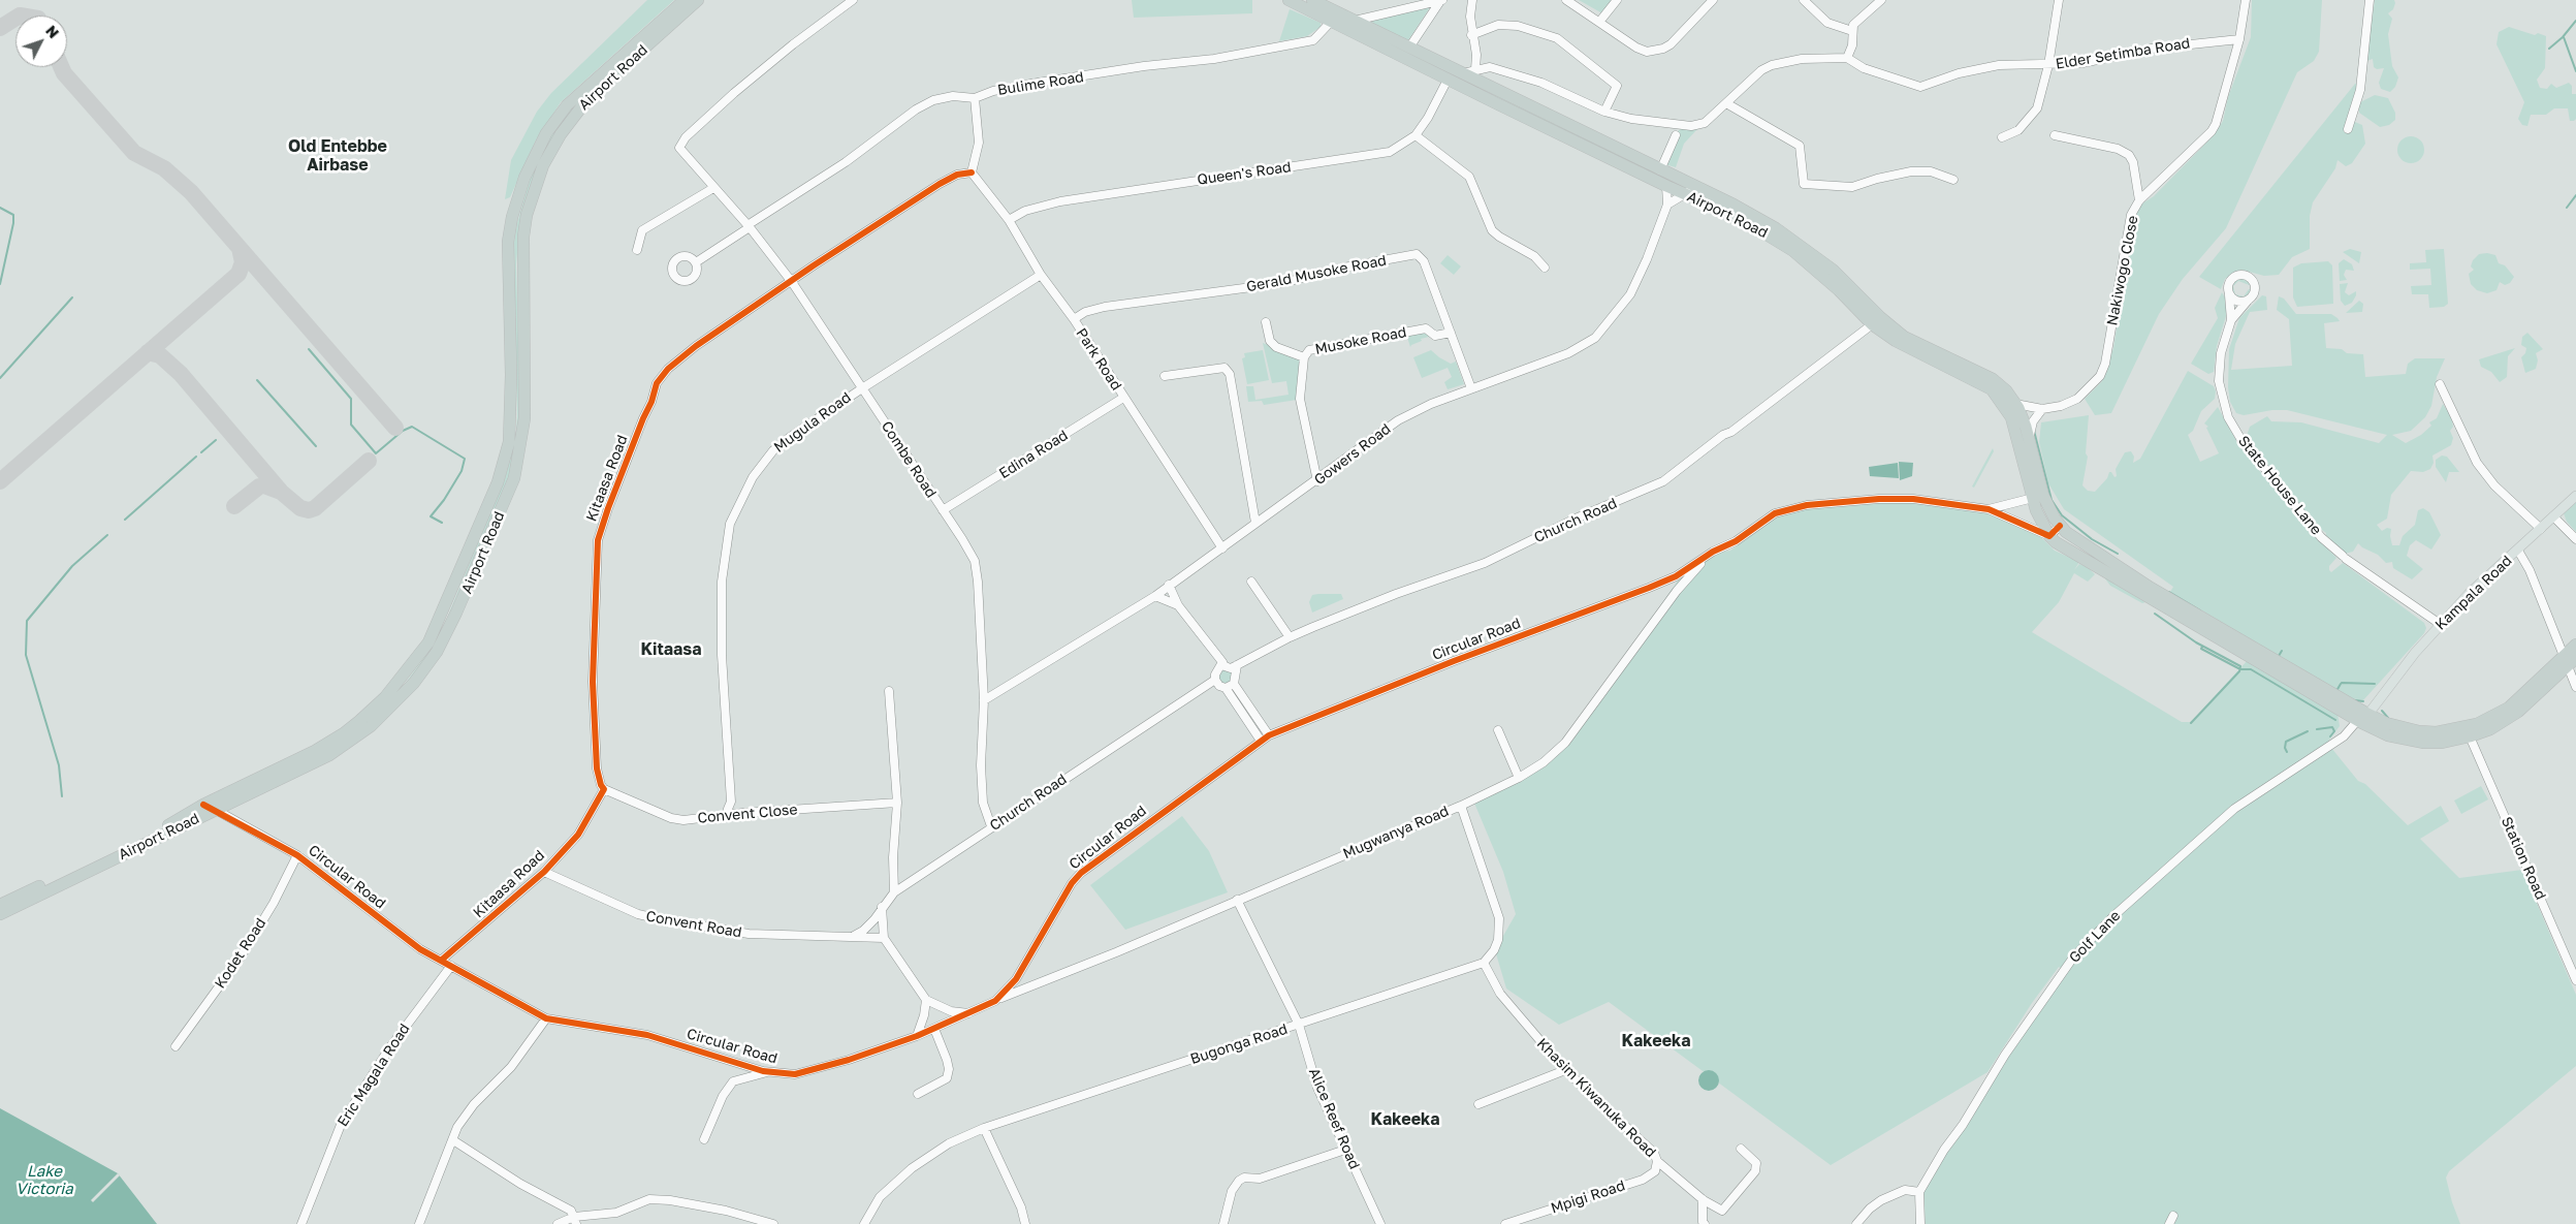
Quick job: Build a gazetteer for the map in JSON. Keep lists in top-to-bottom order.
{
  "streets": {
    "highway": ["Airport Road"],
    "main road": ["Kampala Road"],
    "street": [
      "Elder Setimba Road",
      "Bulime Road",
      "Queen's Road",
      "Nakiwogo Close",
      "Gerald Musoke Road",
      "Musoke Road",
      "Park Road",
      "Mugula Road",
      "Edina Road",
      "Gowers Road",
      "Combe Road",
      "Kitaasa Road",
      "State House Lane",
      "Church Road",
      "Circular Road",
      "Convent Close",
      "Mugwanya Road",
      "Station Road",
      "Convent Road",
      "Golf Lane",
      "Kodet Road",
      "Bugonga Road",
      "Eric Magala Road",
      "Khasim Kiwanuka Road",
      "Alice Reef Road",
      "Mpigi Road"
    ]
  },
  "crossings": [
    ["Elder Setimba Road", "Airport Road"],
    ["Elder Setimba Road", "Nakiwogo Close"],
    ["Airport Road", "Bulime Road"],
    ["Airport Road", "Queen's Road"],
    ["Airport Road", "Gowers Road"],
    ["Airport Road", "Church Road"],
    ["Airport Road", "Circular Road"],
    ["Bulime Road", "Combe Road"],
    ["Queen's Road", "Park Road"],
    ["Gerald Musoke Road", "Musoke Road"],
    ["Gerald Musoke Road", "Park Road"],
    ["Gerald Musoke Road", "Gowers Road"],
    ["Musoke Road", "Gowers Road"],
    ["Park Road", "Mugula Road"],
    ["Park Road", "Edina Road"],
    ["Park Road", "Gowers Road"],
    ["Park Road", "Kitaasa Road"],
    ["Mugula Road", "Combe Road"],
    ["Mugula Road", "Convent Close"],
    ["Edina Road", "Combe Road"],
    ["Gowers Road", "Combe Road"],
    ["Combe Road", "Kitaasa Road"],
    ["Combe Road", "Church Road"],
    ["Kitaasa Road", "Circular Road"],
    ["Kitaasa Road", "Convent Close"],
    ["Kitaasa Road", "Convent Road"],
    ["State House Lane", "Kampala Road"],
    ["Church Road", "Convent Road"],
    ["Kampala Road", "Golf Lane"],
    ["Circular Road", "Mugwanya Road"],
    ["Circular Road", "Kodet Road"],
    ["Circular Road", "Eric Magala Road"],
    ["Mugwanya Road", "Alice Reef Road"],
    ["Bugonga Road", "Khasim Kiwanuka Road"],
    ["Bugonga Road", "Alice Reef Road"],
    ["Khasim Kiwanuka Road", "Mpigi Road"]
  ],
  "districts": [
    "Old Entebbe Airbase",
    "Kitaasa",
    "Kakeeka",
    "Kakeeka"
  ],
  "water": ["Lake Victoria"],
  "north": "top right"
}
